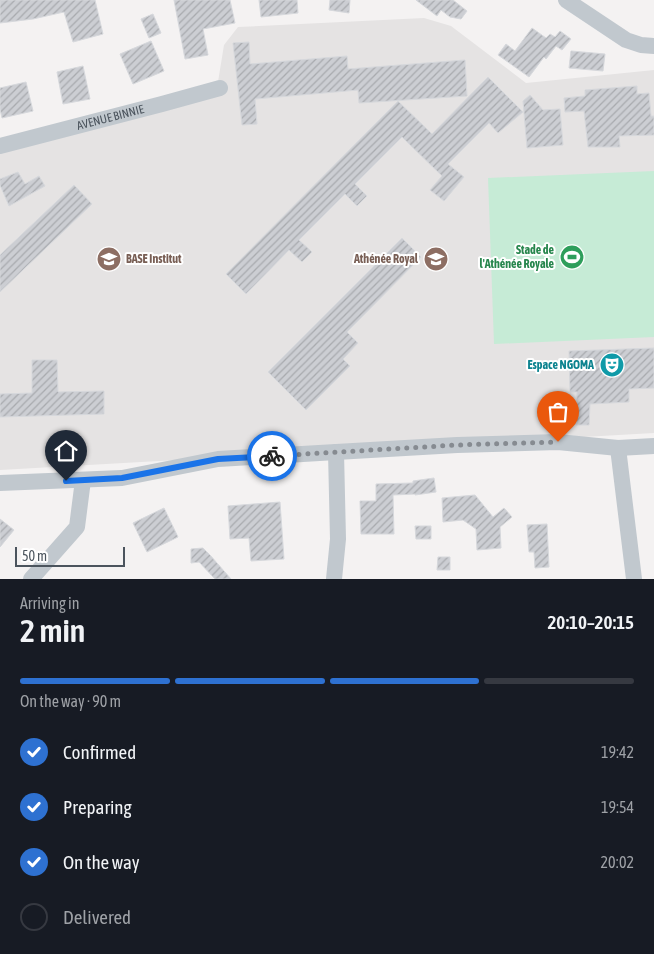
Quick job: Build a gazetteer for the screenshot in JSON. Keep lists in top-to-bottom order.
{
  "streets": {
    "street": ["AVENUE BINNIE"]
  },
  "places": {
    "sports": ["Stade de l'Athénée Royale"],
    "school or university": ["BASE Institut", "Athénée Royal"],
    "theatre": ["Espace NGOMA"]
  },
  "scale_bar": "50 m",
  "page": {
    "scale": "50 m",
    "heading": ["2 min", "Arriving in", "20:10–20:15"],
    "bar": "On the way · 90 m",
    "list": [
      ["Confirmed", "19:42"],
      ["Preparing", "19:54"],
      ["On the way", "20:02"],
      "Delivered"
    ]
  }
}
